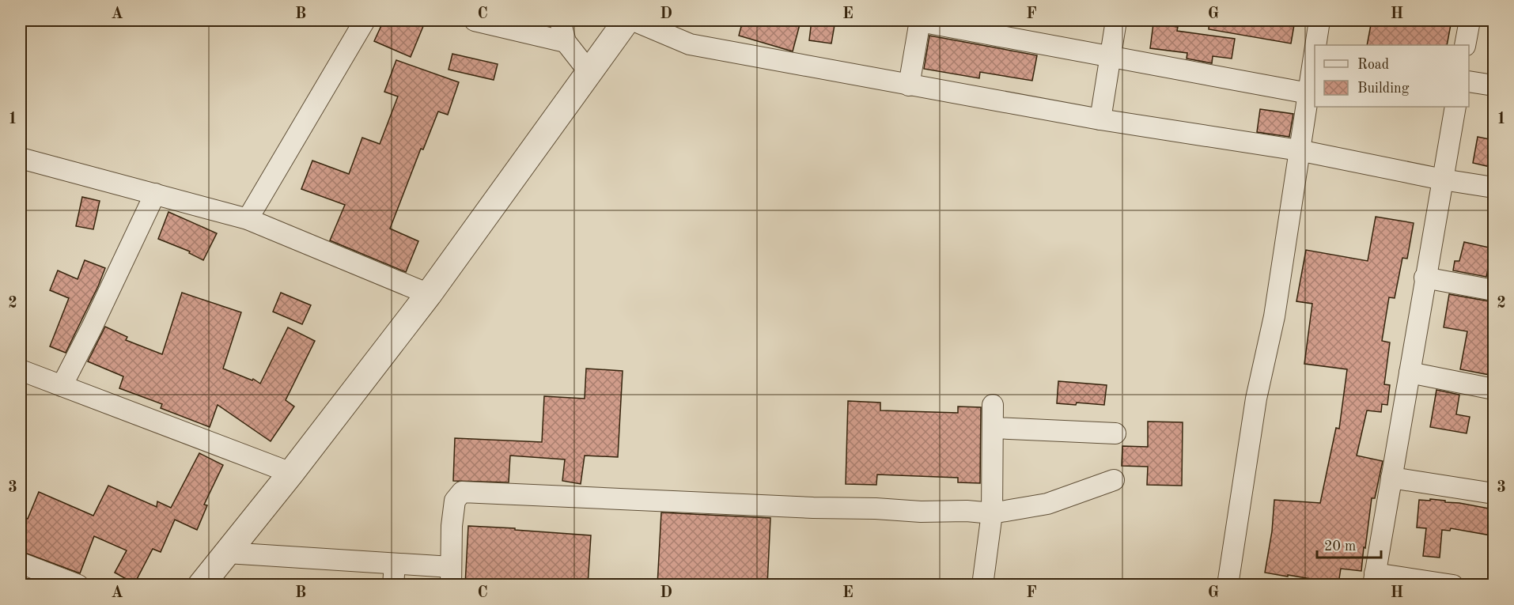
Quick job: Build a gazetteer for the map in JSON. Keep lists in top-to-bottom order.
{
  "legend": ["Road", "Building"],
  "scale_bar": "20 m",
  "grid": {
    "columns": [
      "A",
      "B",
      "C",
      "D",
      "E",
      "F",
      "G",
      "H"
    ],
    "rows": ["1", "2", "3"]
  }
}
